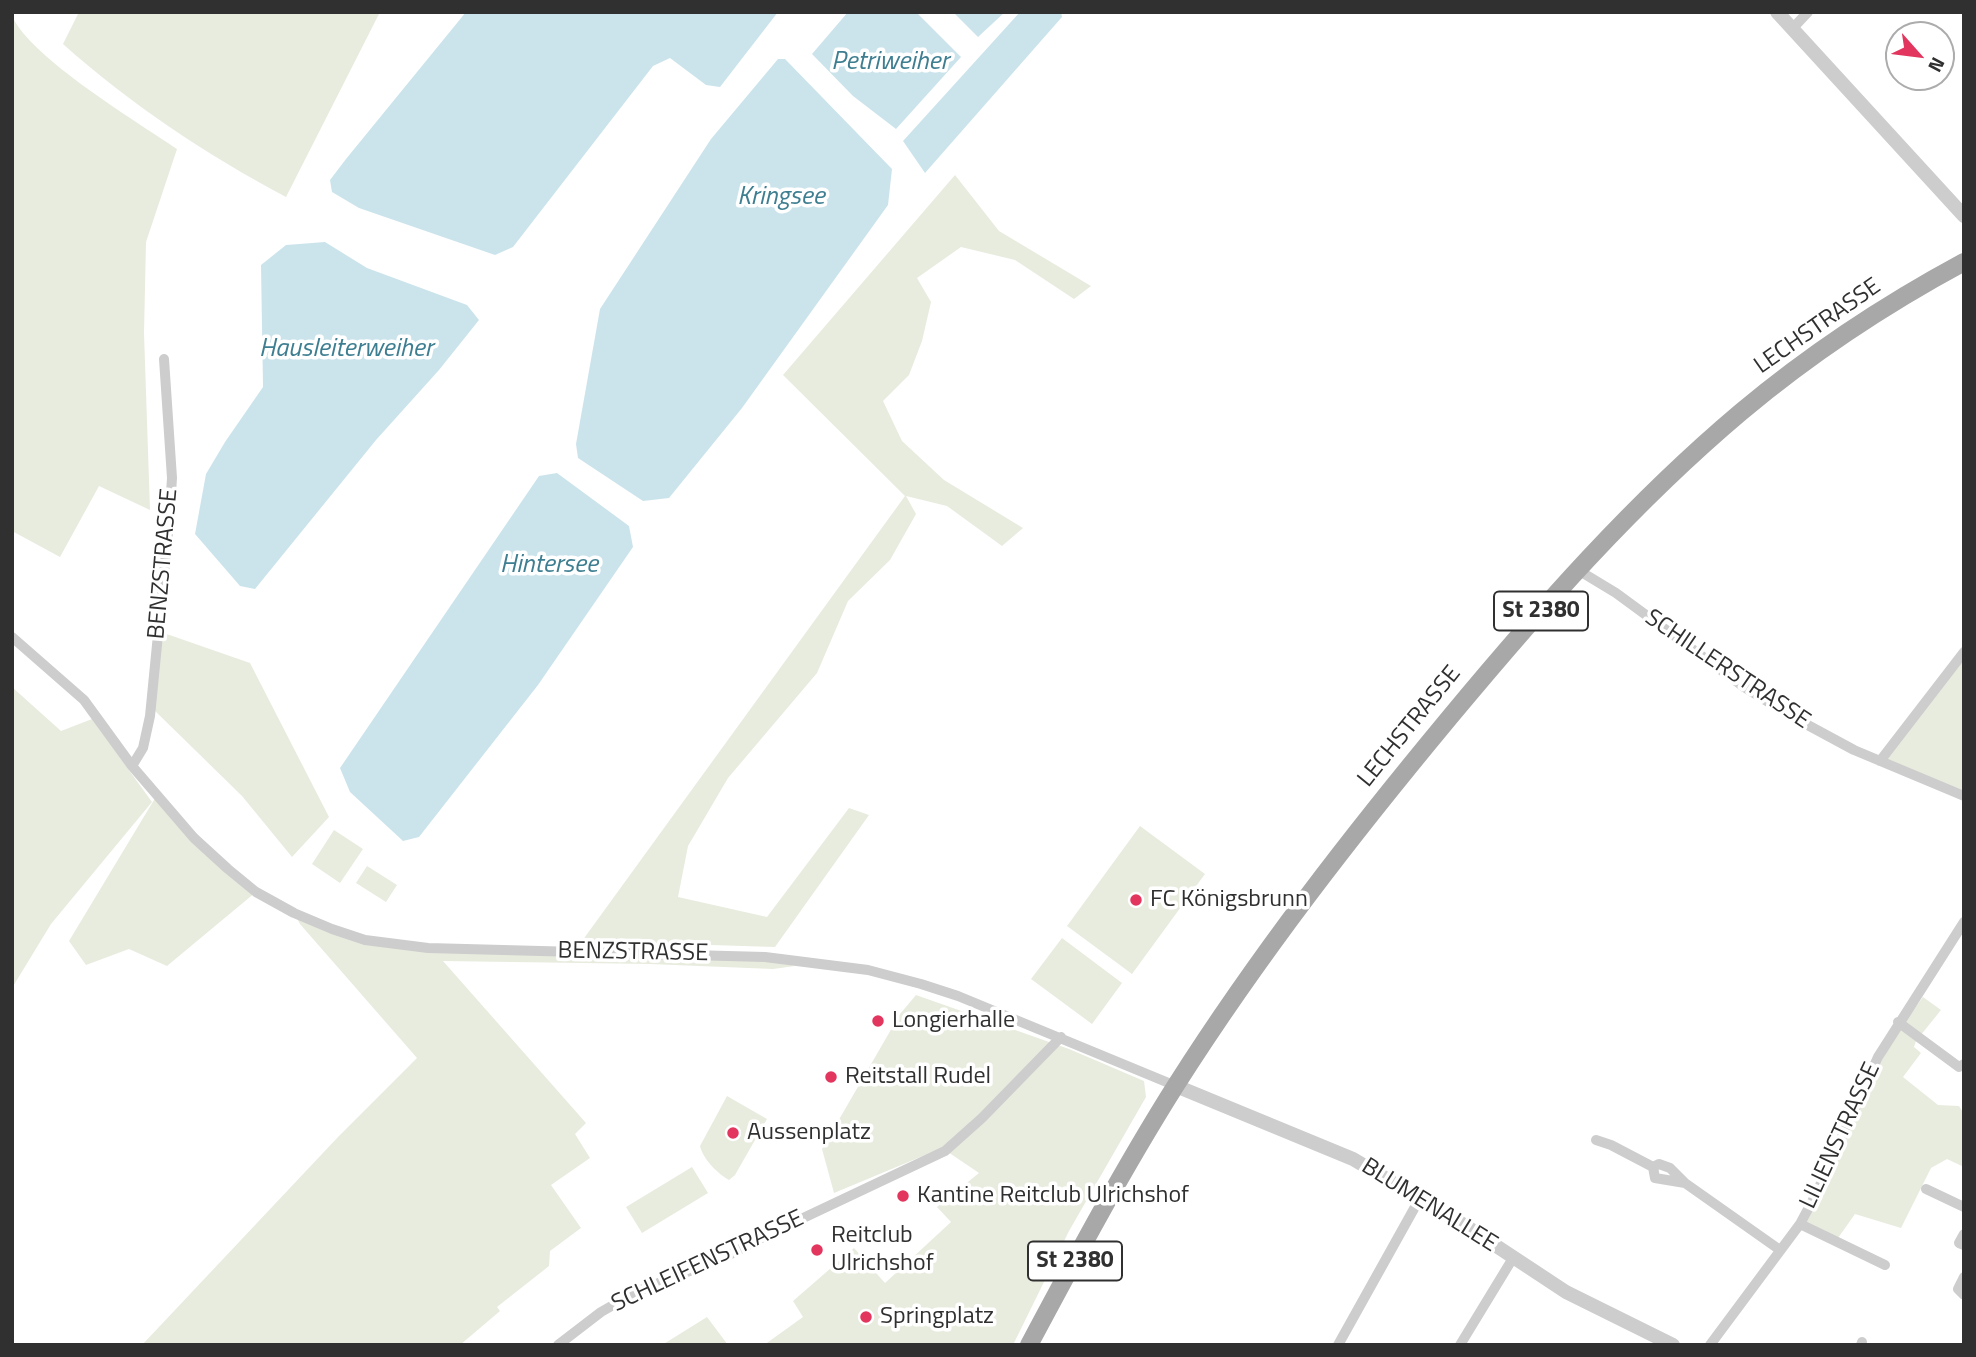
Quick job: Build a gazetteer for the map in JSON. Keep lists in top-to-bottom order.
{
  "streets": {
    "main road": ["LECHSTRASSE", "St 2380"],
    "street": [
      "BENZSTRASSE",
      "SCHILLERSTRASSE",
      "LILIENSTRASSE",
      "BLUMENALLEE",
      "SCHLEIFENSTRASSE"
    ]
  },
  "crossings": [
    ["LECHSTRASSE", "BENZSTRASSE"],
    ["LECHSTRASSE", "SCHILLERSTRASSE"],
    ["LECHSTRASSE", "BLUMENALLEE"],
    ["BENZSTRASSE", "BLUMENALLEE"],
    ["BENZSTRASSE", "SCHLEIFENSTRASSE"]
  ],
  "water": [
    "Petriweiher",
    "Kringsee",
    "Hausleiterweiher",
    "Hintersee"
  ],
  "places": [
    "FC Königsbrunn",
    "Longierhalle",
    "Reitstall Rudel",
    "Aussenplatz",
    "Kantine Reitclub Ulrichshof",
    "Reitclub Ulrichshof",
    "Springplatz"
  ],
  "north": "bottom right"
}
